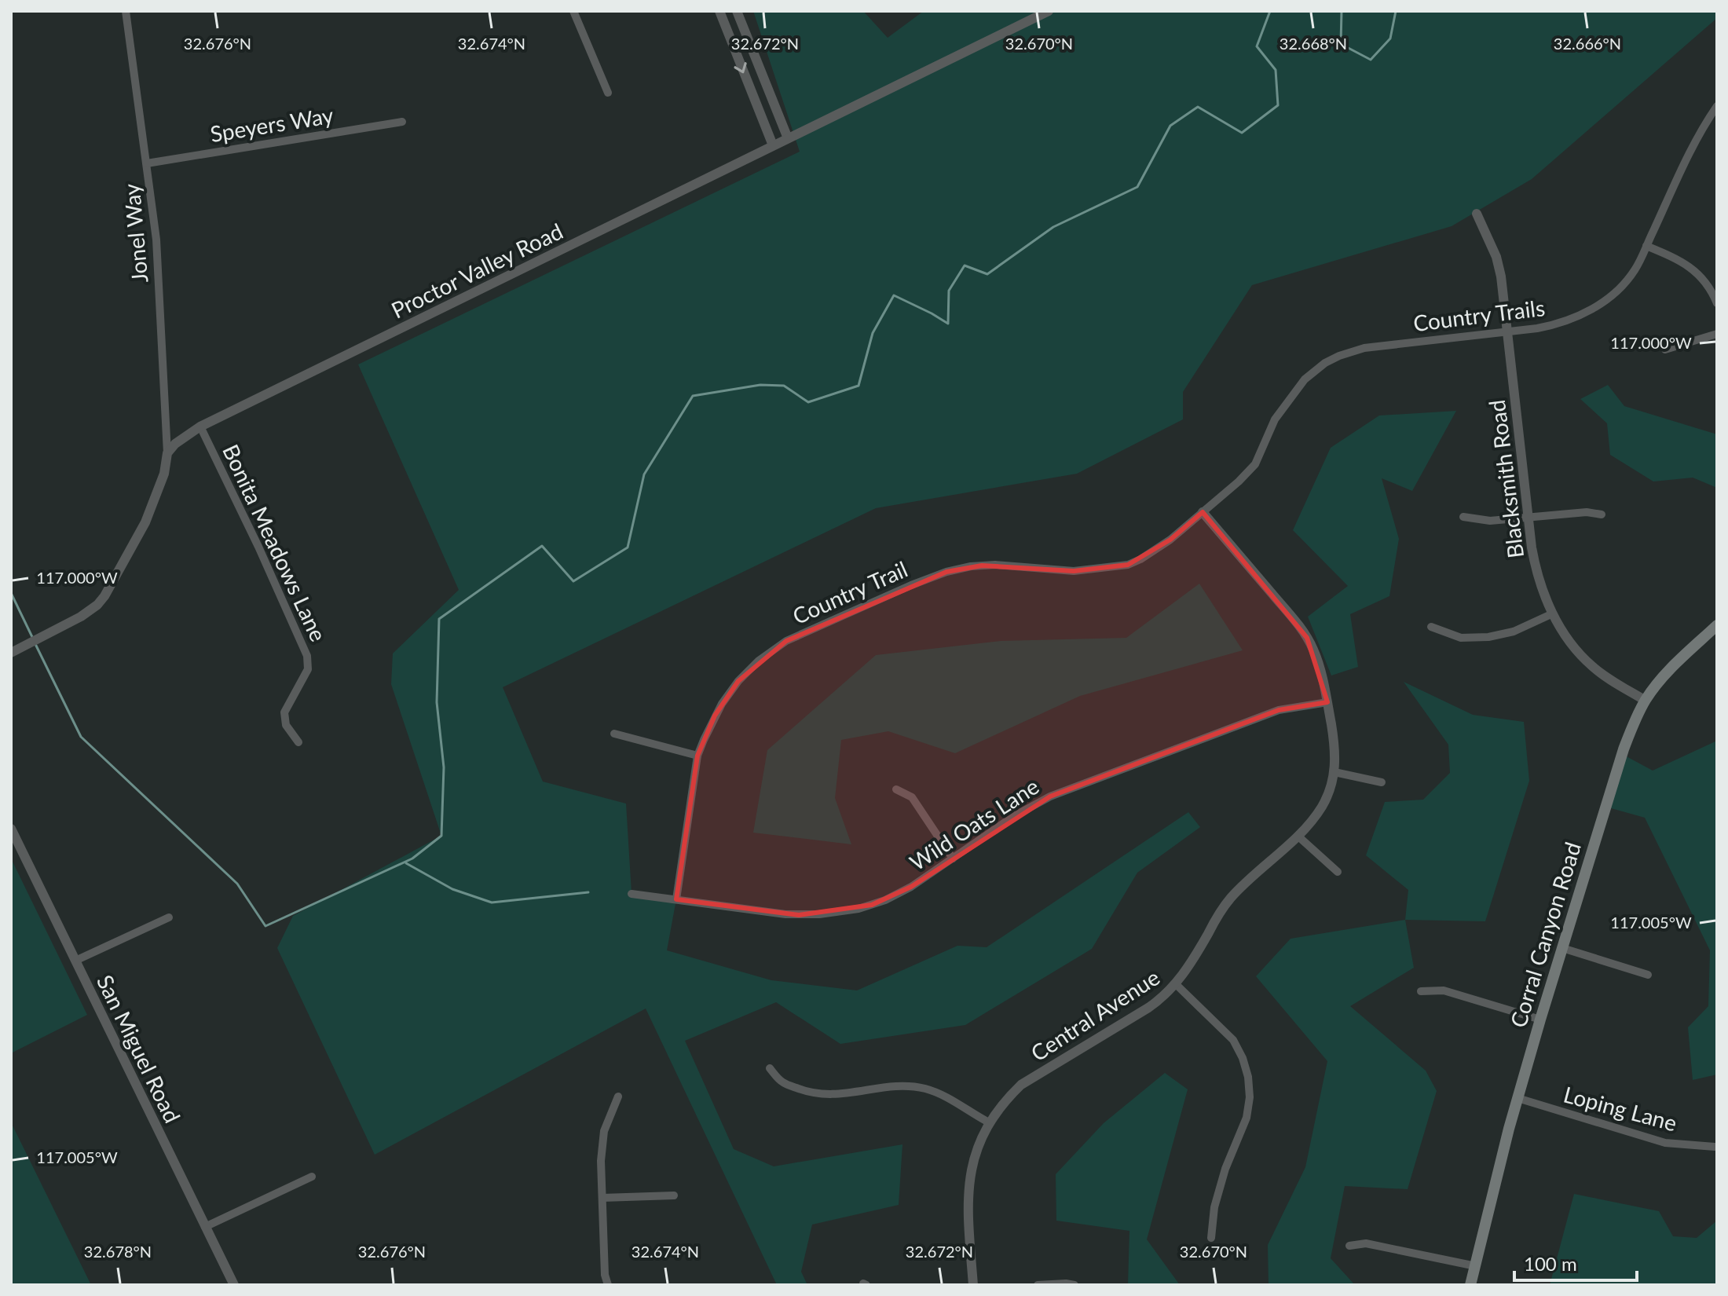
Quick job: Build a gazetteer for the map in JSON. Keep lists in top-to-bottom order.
{
  "streets": {
    "main road": ["Corral Canyon Road"],
    "street": [
      "Speyers Way",
      "Jonel Way",
      "Proctor Valley Road",
      "Country Trails",
      "Blacksmith Road",
      "Bonita Meadows Lane",
      "Country Trail",
      "Wild Oats Lane",
      "Central Avenue",
      "San Miguel Road",
      "Loping Lane"
    ]
  },
  "crossings": [
    ["Speyers Way", "Jonel Way"],
    ["Jonel Way", "Proctor Valley Road"],
    ["Proctor Valley Road", "Bonita Meadows Lane"],
    ["Country Trails", "Blacksmith Road"],
    ["Country Trails", "Country Trail"],
    ["Country Trails", "Central Avenue"],
    ["Blacksmith Road", "Corral Canyon Road"],
    ["Country Trail", "Wild Oats Lane"],
    ["Country Trail", "Central Avenue"],
    ["Wild Oats Lane", "Central Avenue"],
    ["Corral Canyon Road", "Loping Lane"]
  ],
  "scale_bar": "100 m",
  "coordinates": [
    "32.676°N",
    "32.674°N",
    "32.672°N",
    "32.670°N",
    "32.668°N",
    "32.666°N",
    "117.000°W",
    "117.005°W",
    "32.678°N"
  ]
}
